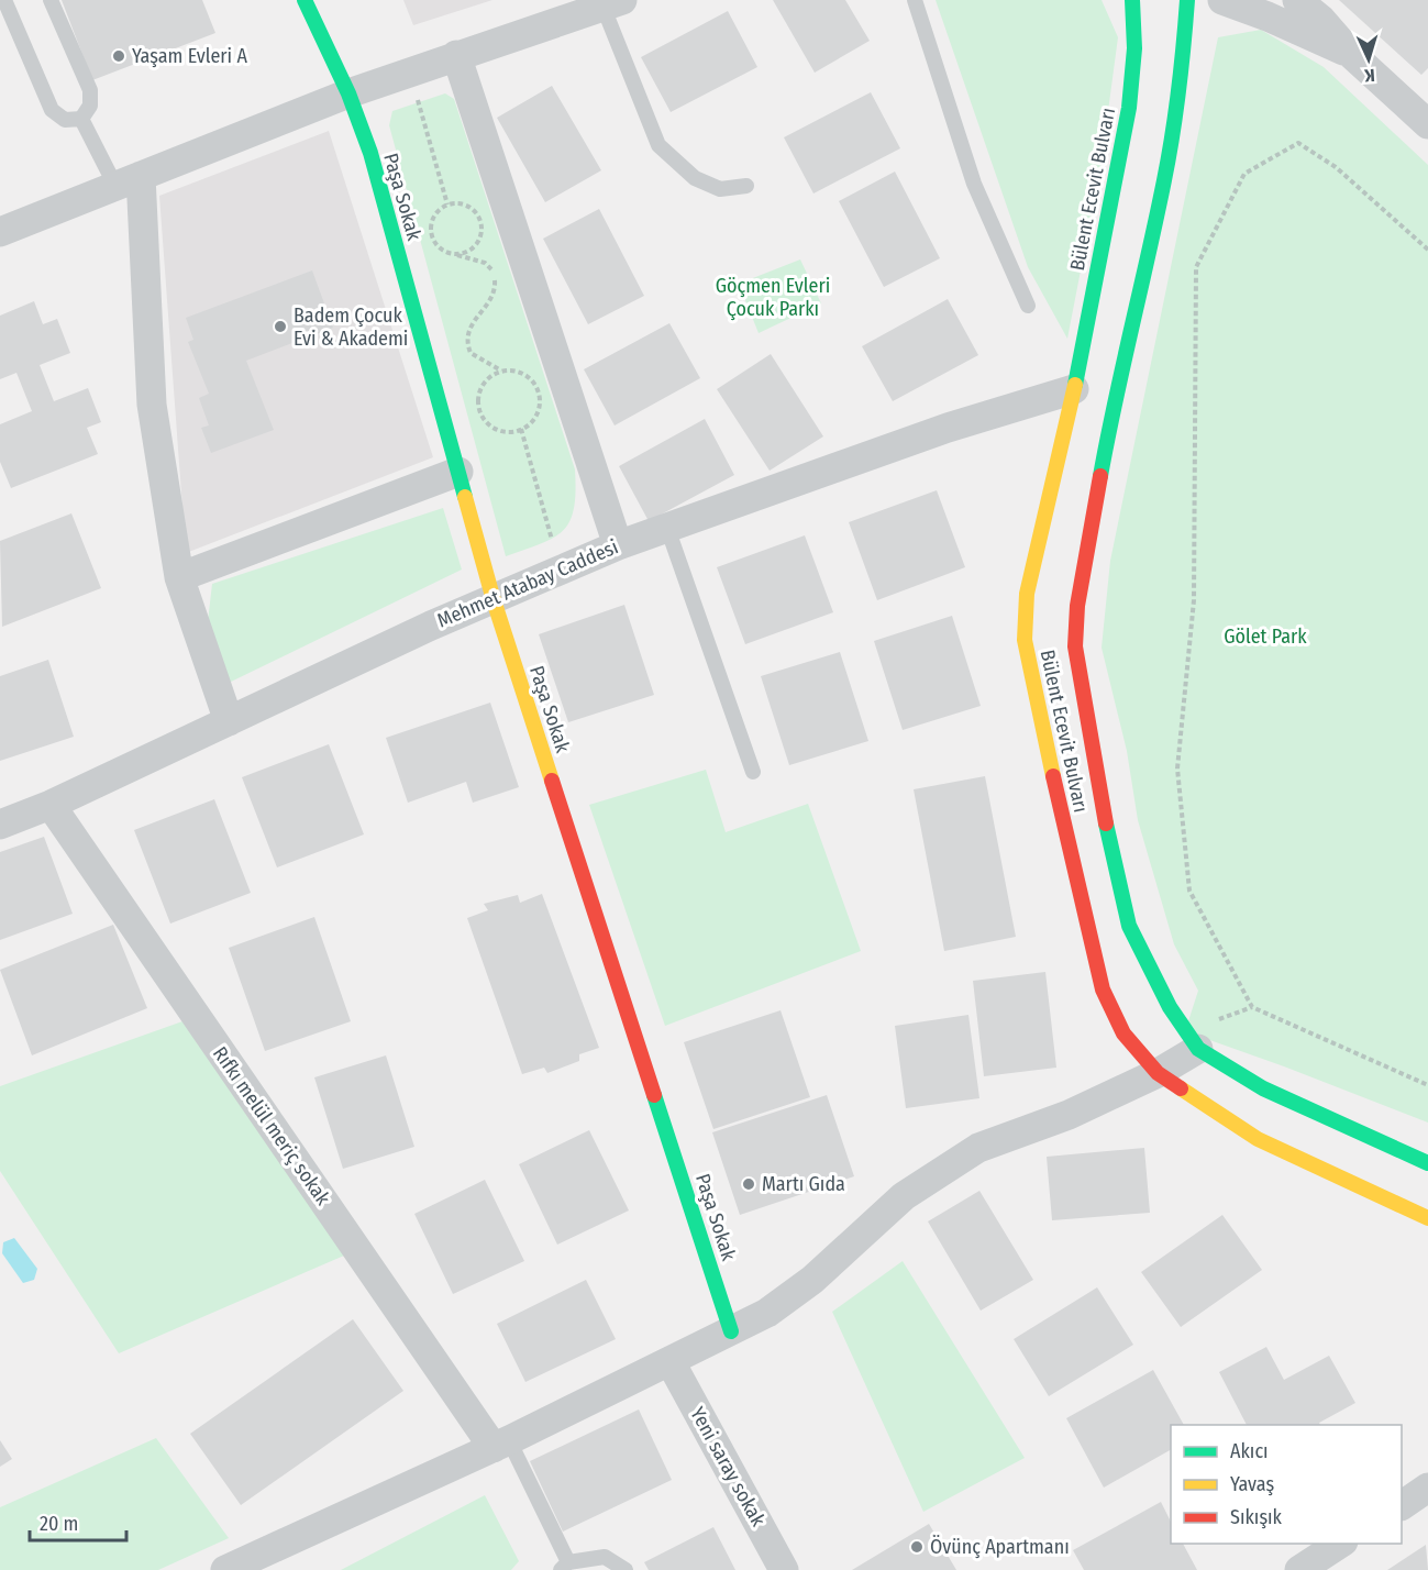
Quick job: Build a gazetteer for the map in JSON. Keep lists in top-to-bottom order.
{
  "streets": {
    "main road": ["Bülent Ecevit Bulvarı", "Paşa Sokak"],
    "street": ["Mehmet Atabay Caddesi", "Rıfkı melül meriç sokak", "Yeni saray sokak"]
  },
  "crossings": [
    ["Bülent Ecevit Bulvarı", "Mehmet Atabay Caddesi"],
    ["Paşa Sokak", "Mehmet Atabay Caddesi"],
    ["Mehmet Atabay Caddesi", "Rıfkı melül meriç sokak"]
  ],
  "parks": ["Göçmen Evleri Çocuk Parkı", "Gölet Park"],
  "places": [
    "Yaşam Evleri A",
    "Badem Çocuk Evi & Akademi",
    "Martı Gıda",
    "Övünç Apartmanı"
  ],
  "legend": ["Akıcı", "Yavaş", "Sıkışık"],
  "scale_bar": "20 m",
  "north": "bottom"
}
